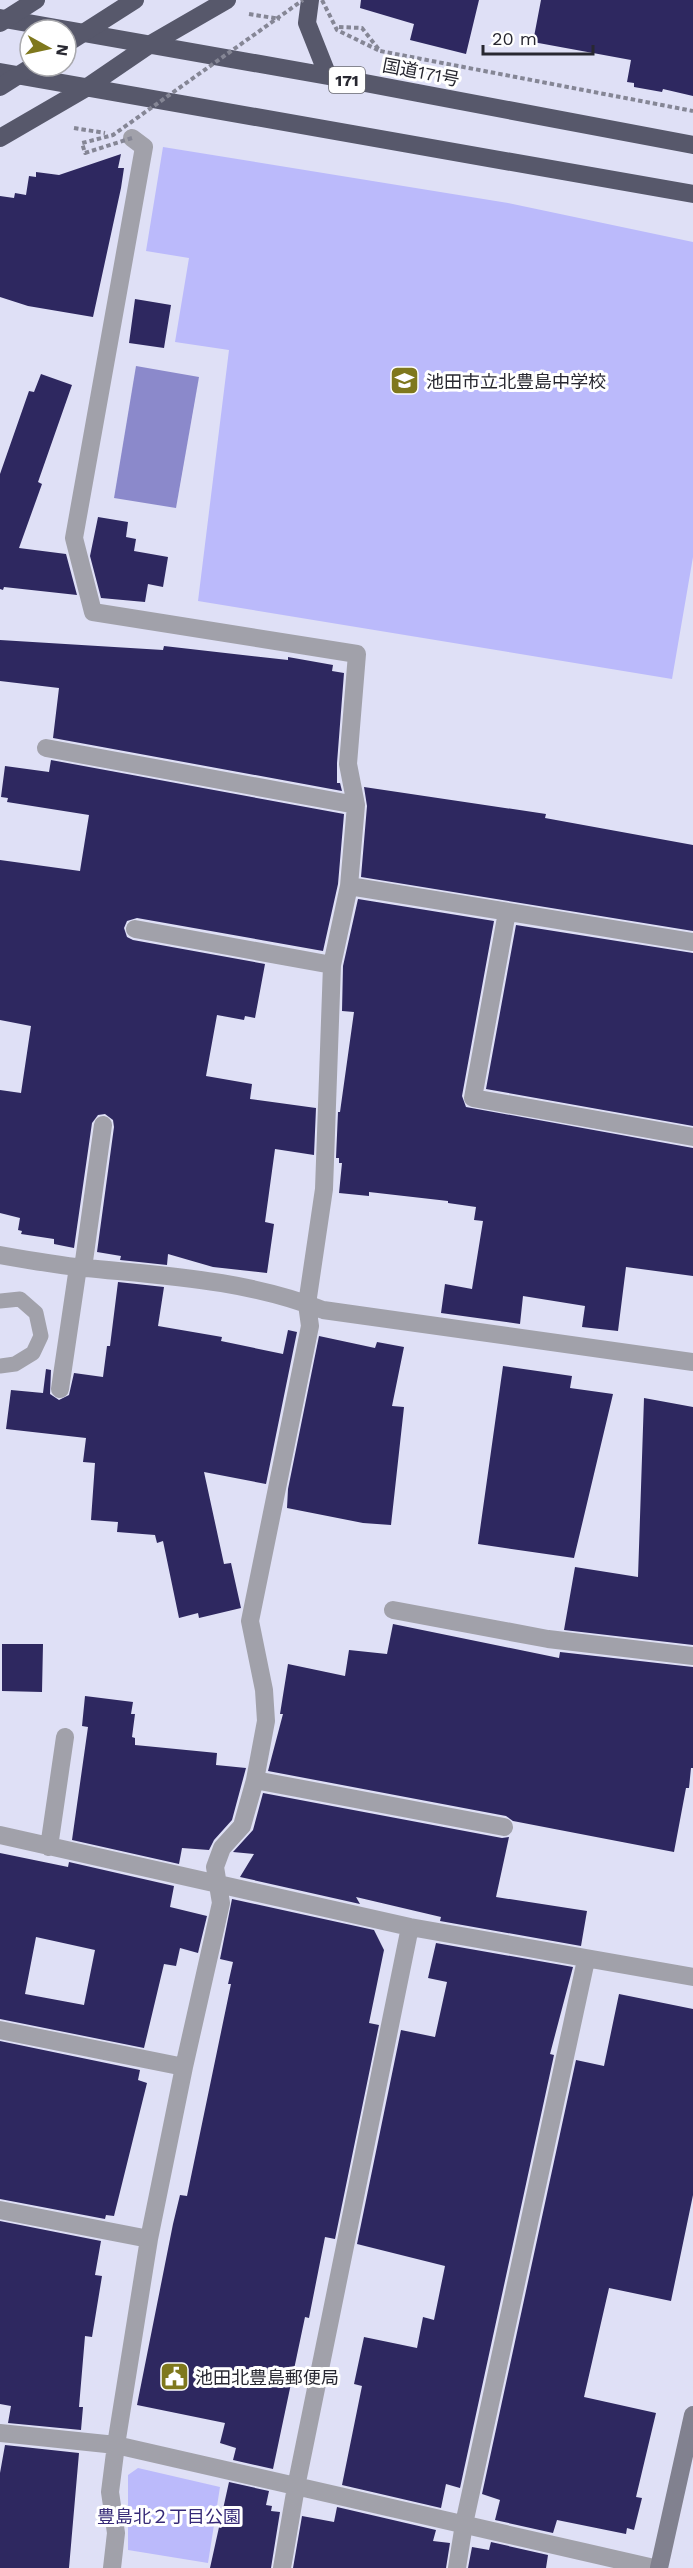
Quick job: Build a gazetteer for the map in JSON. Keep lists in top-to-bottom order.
{
  "streets": {
    "highway": ["国道171号", "171"]
  },
  "parks": ["豊島北２丁目公園"],
  "places": {
    "school or university": ["池田市立北豊島中学校"],
    "public building": ["池田北豊島郵便局"]
  },
  "scale_bar": "20 m",
  "north": "right"
}
